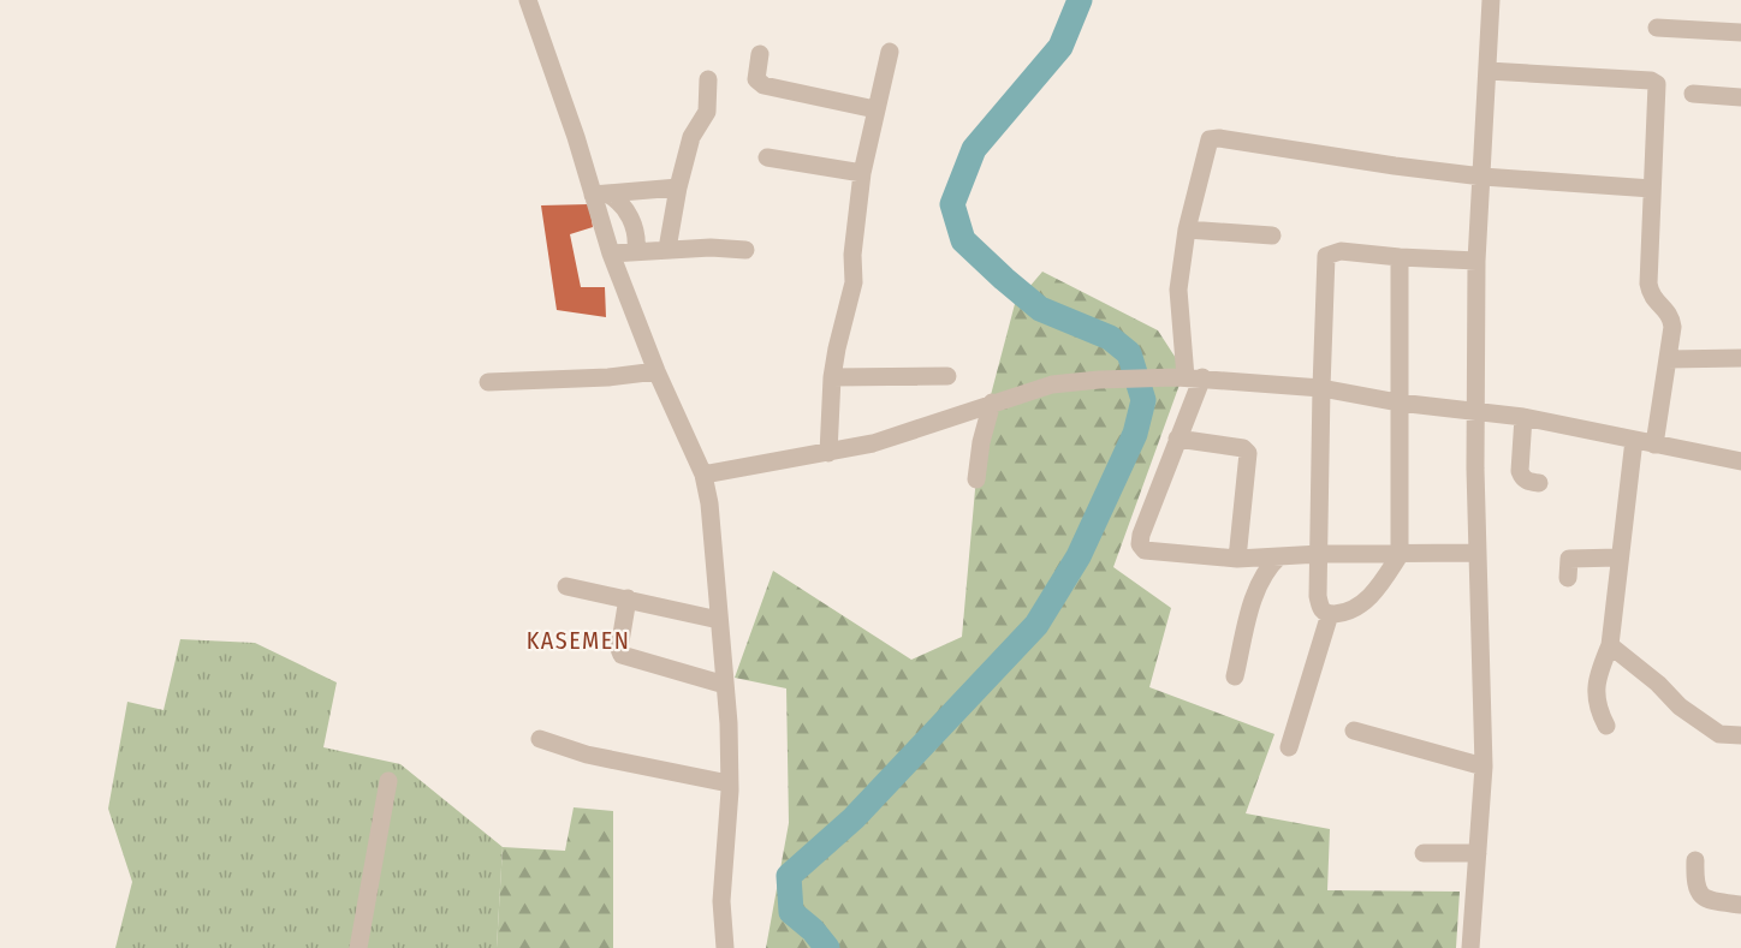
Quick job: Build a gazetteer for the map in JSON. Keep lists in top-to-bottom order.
{
  "districts": ["KASEMEN"]
}
